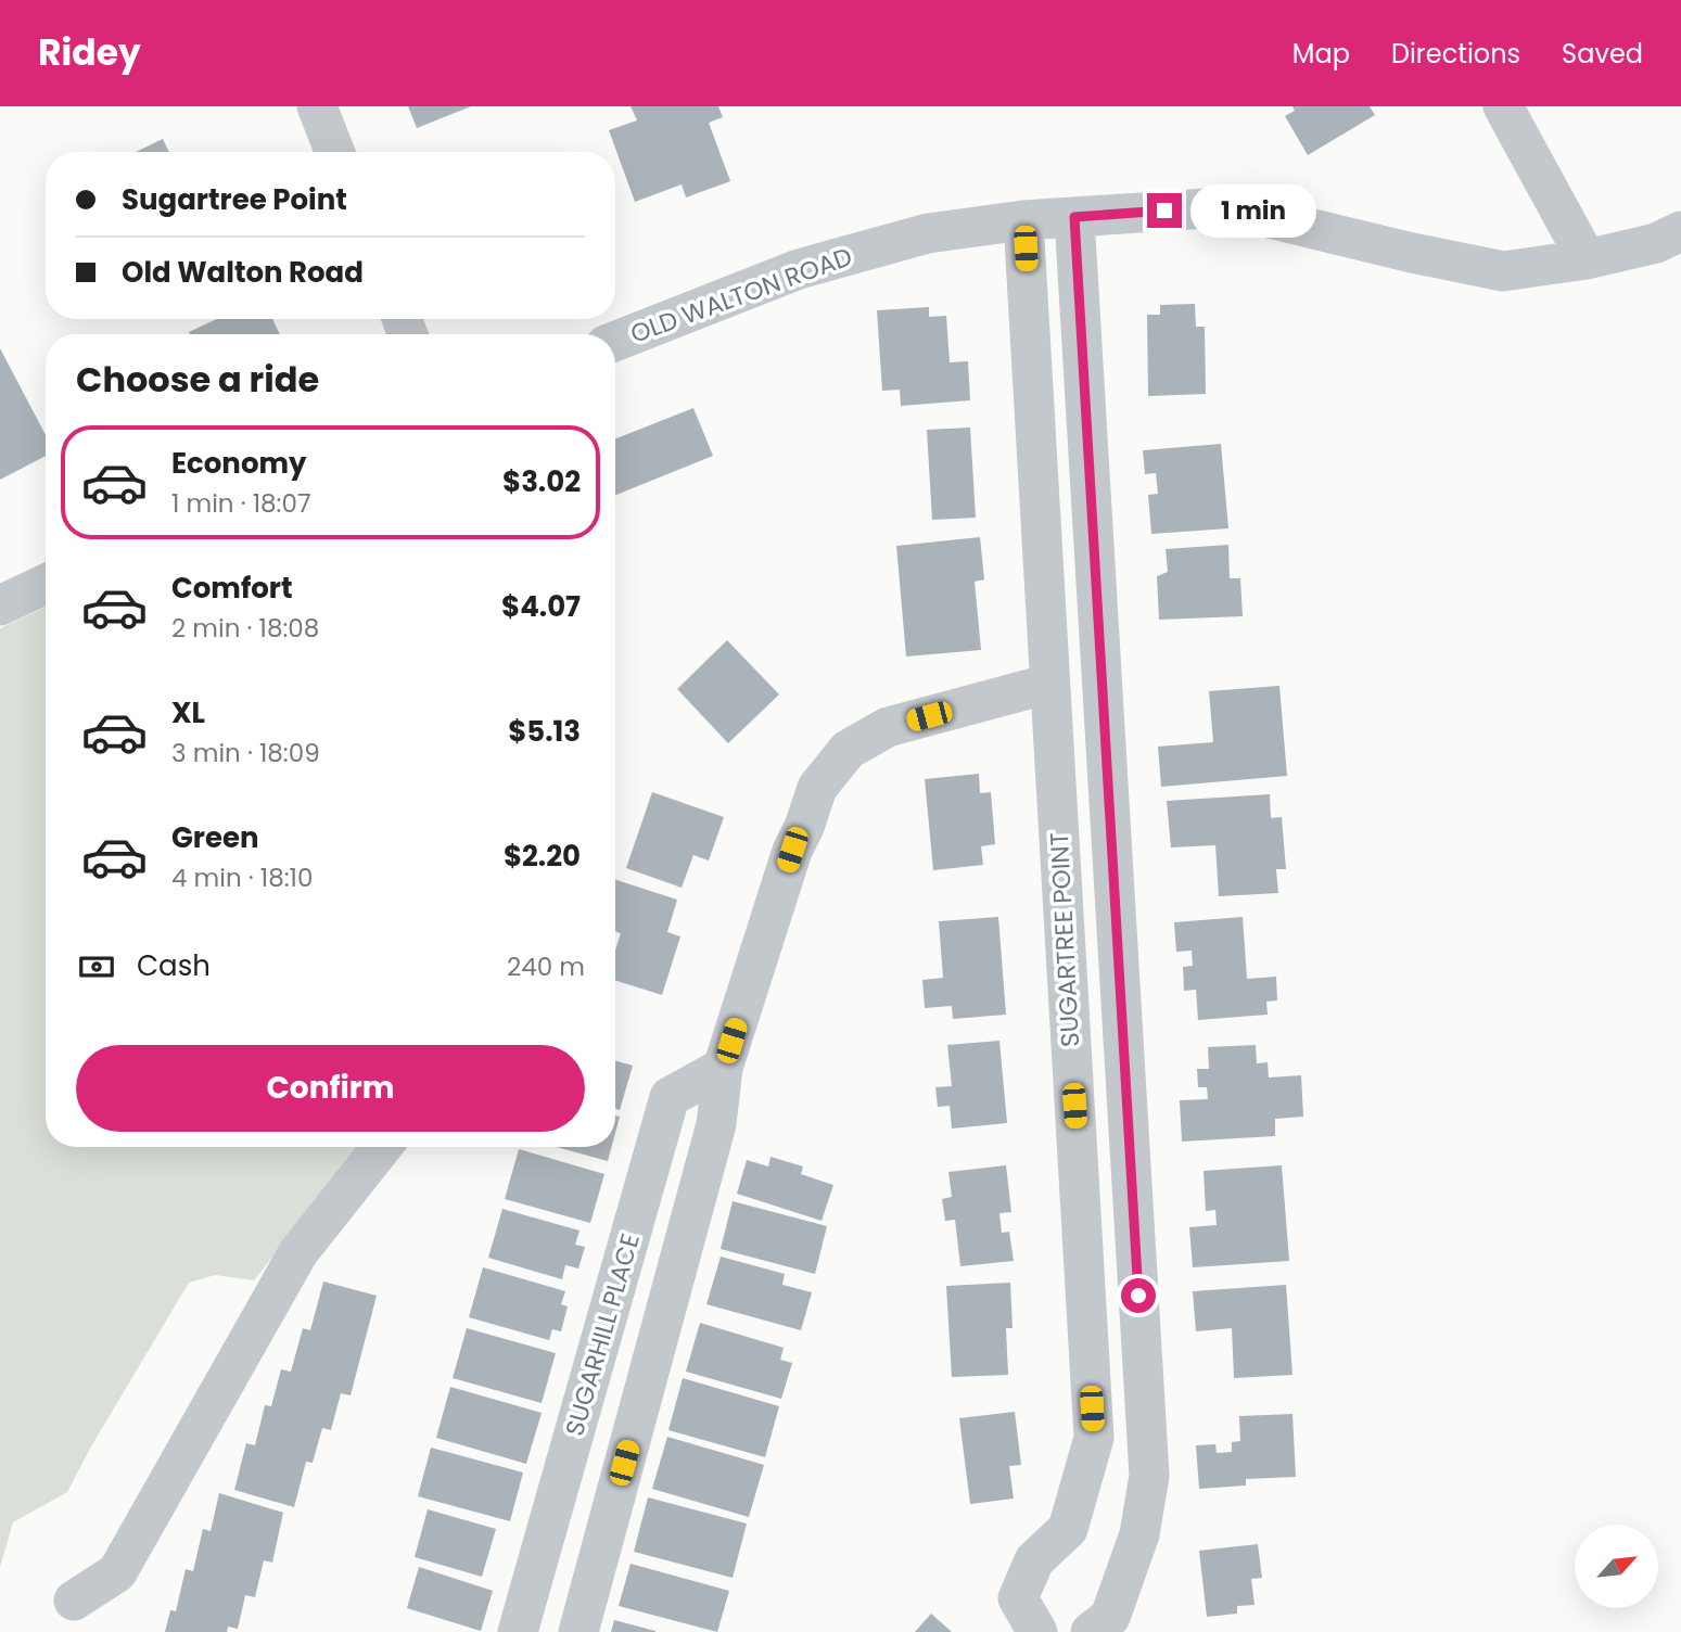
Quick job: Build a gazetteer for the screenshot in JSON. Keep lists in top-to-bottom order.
{
  "streets": {
    "street": ["OLD WALTON ROAD", "SUGARTREE POINT", "SUGARHILL PLACE"]
  },
  "crossings": [
    ["OLD WALTON ROAD", "SUGARTREE POINT"]
  ],
  "north": "top right",
  "page": {
    "header": "Ridey",
    "nav": ["Map", "Directions", "Saved"],
    "banner": ["Sugartree Point", "Old Walton Road"],
    "bubble": "1 min",
    "heading": "Choose a ride",
    "list": [
      {
        "name": "Economy",
        "note": "1 min · 18:07",
        "value": "$3.02"
      },
      {
        "name": "Comfort",
        "note": "2 min · 18:08",
        "value": "$4.07"
      },
      {
        "name": "XL",
        "note": "3 min · 18:09",
        "value": "$5.13"
      },
      {
        "name": "Green",
        "note": "4 min · 18:10",
        "value": "$2.20"
      }
    ],
    "pay": ["Cash", "240 m"],
    "buttons": "Confirm"
  }
}
